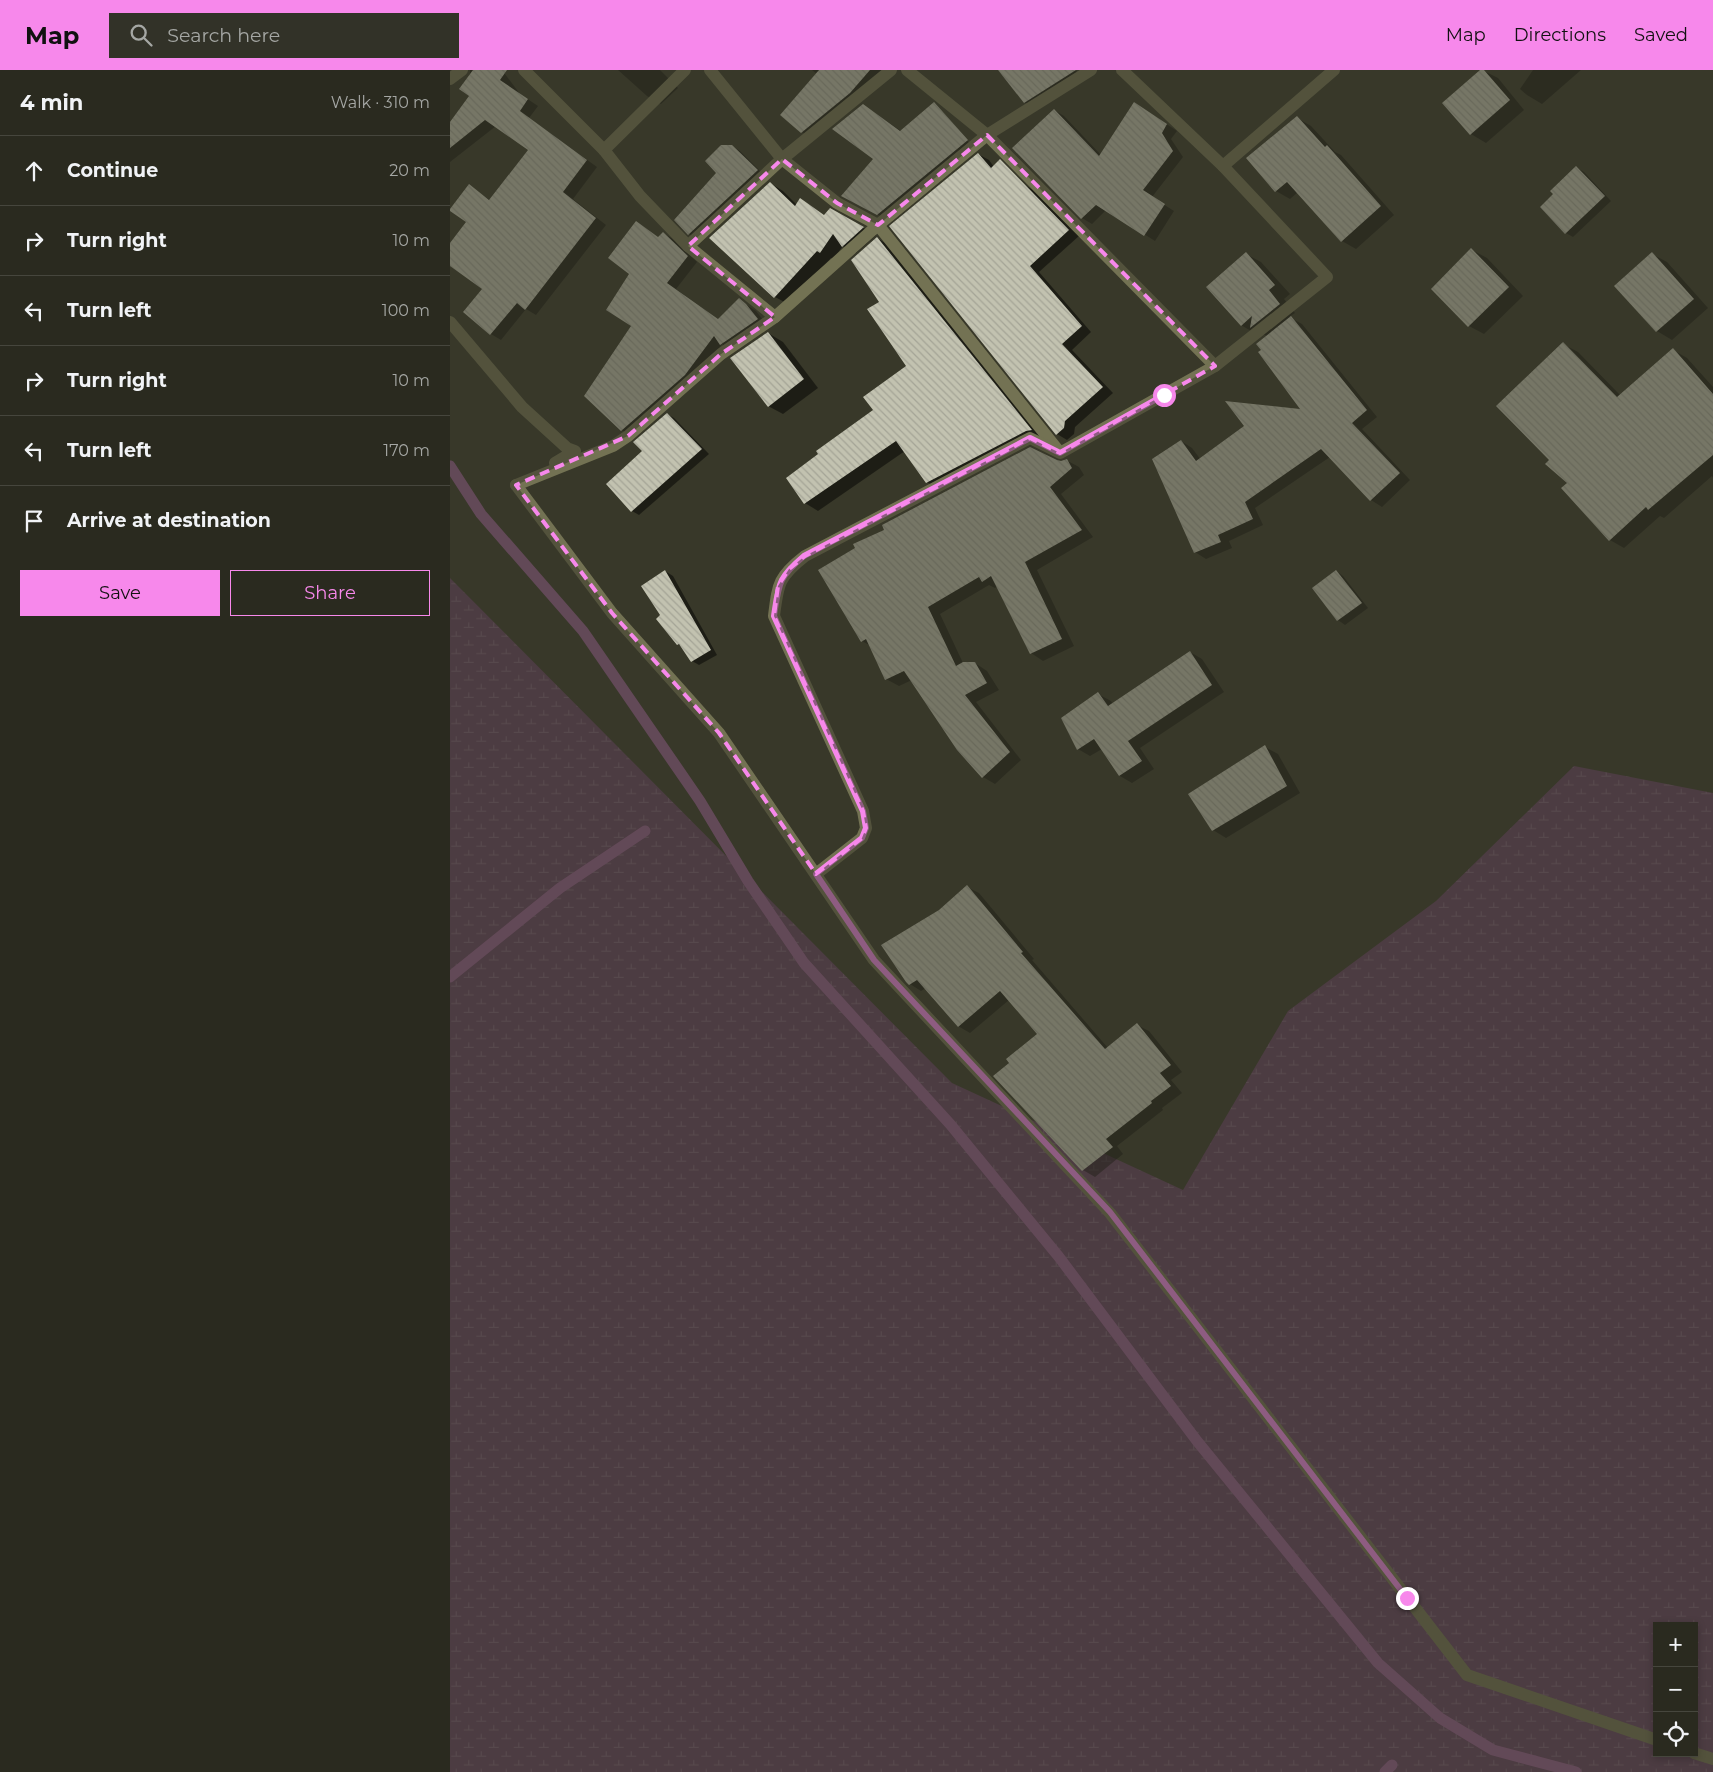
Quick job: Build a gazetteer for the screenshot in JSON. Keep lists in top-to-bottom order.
{
  "page": {
    "header": "Map",
    "search": "Search here",
    "nav": ["Map", "Directions", "Saved"],
    "heading": ["4 min", "Walk · 310 m"],
    "list": [
      ["Continue", "20 m"],
      ["Turn right", "10 m"],
      ["Turn left", "100 m"],
      ["Turn right", "10 m"],
      ["Turn left", "170 m"],
      "Arrive at destination"
    ],
    "buttons": ["Save", "Share"],
    "map_buttons": ["+", "−"]
  }
}
